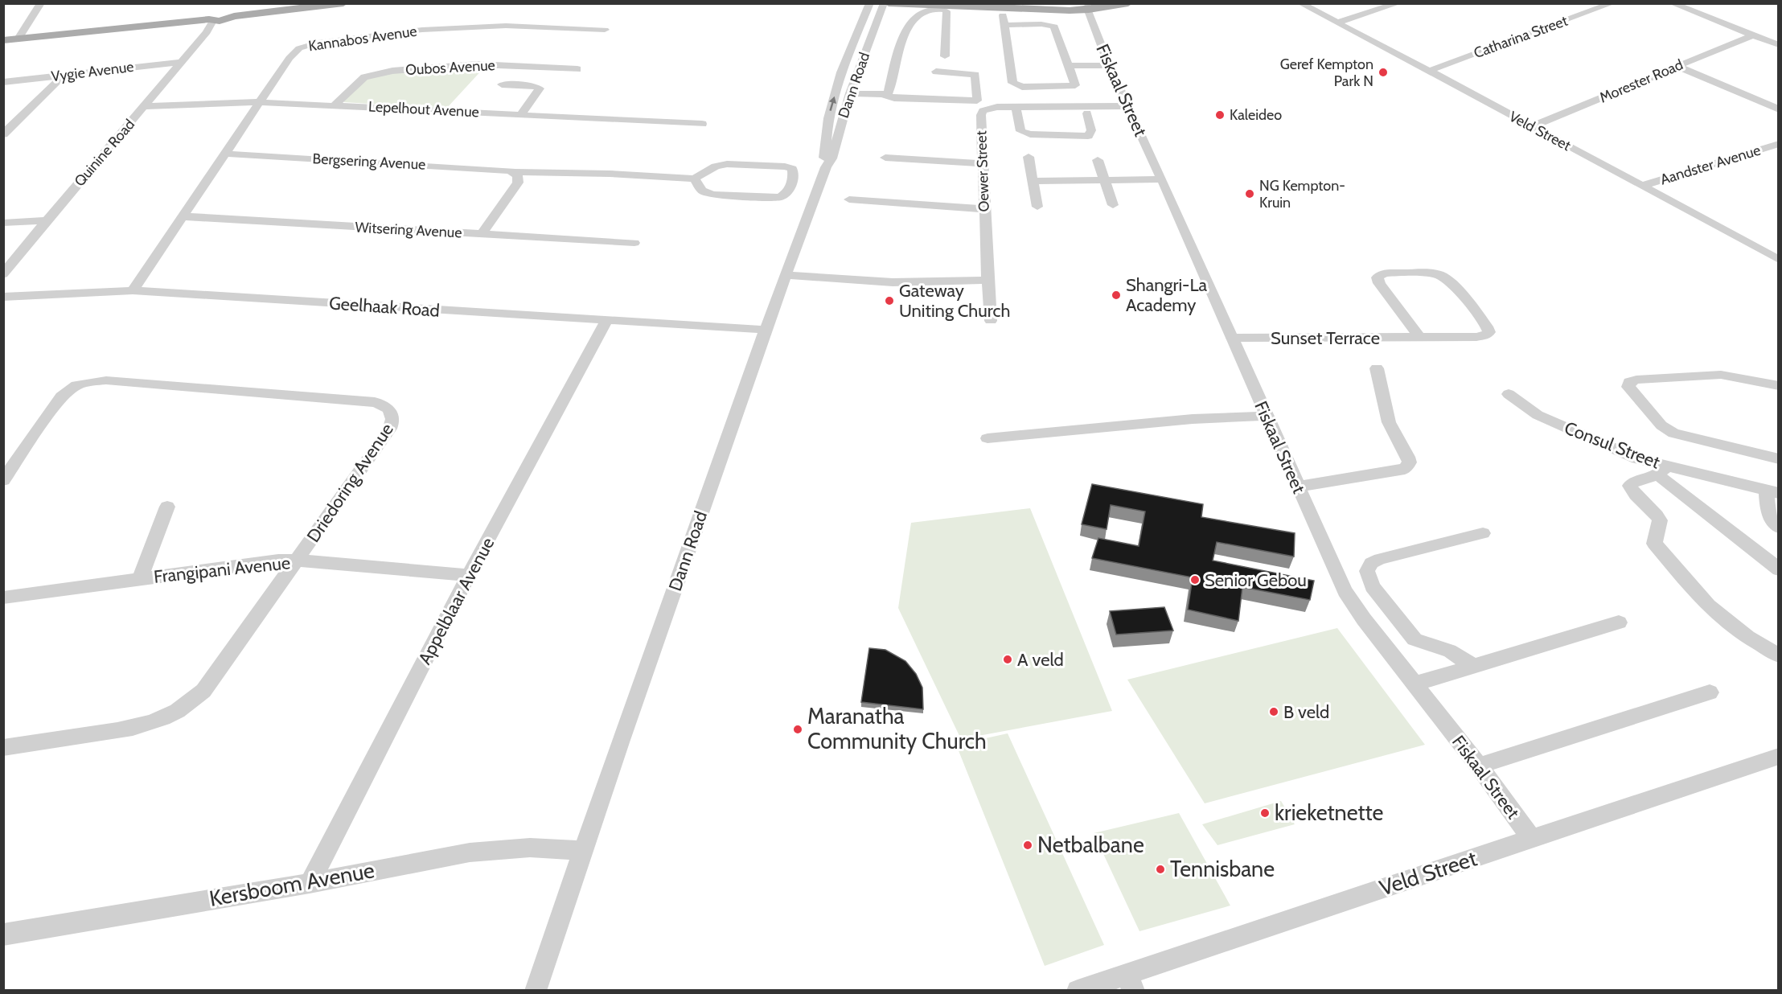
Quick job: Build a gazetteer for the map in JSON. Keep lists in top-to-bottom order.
{
  "streets": {
    "street": [
      "Catharina Street",
      "Kannabos Avenue",
      "Oubos Avenue",
      "Vygie Avenue",
      "Morester Road",
      "Dann Road",
      "Fiskaal Street",
      "Lepelhout Avenue",
      "Veld Street",
      "Quinine Road",
      "Bergsering Avenue",
      "Aandster Avenue",
      "Oewer Street",
      "Witsering Avenue",
      "Geelhaak Road",
      "Sunset Terrace",
      "Consul Street",
      "Driedoring Avenue",
      "Frangipani Avenue",
      "Appelblaar Avenue",
      "Kersboom Avenue"
    ]
  },
  "crossings": [
    ["Catharina Street", "Veld Street"],
    ["Kannabos Avenue", "Lepelhout Avenue"],
    ["Kannabos Avenue", "Bergsering Avenue"],
    ["Kannabos Avenue", "Witsering Avenue"],
    ["Kannabos Avenue", "Geelhaak Road"],
    ["Oubos Avenue", "Lepelhout Avenue"],
    ["Vygie Avenue", "Quinine Road"],
    ["Morester Road", "Veld Street"],
    ["Dann Road", "Geelhaak Road"],
    ["Dann Road", "Kersboom Avenue"],
    ["Fiskaal Street", "Veld Street"],
    ["Fiskaal Street", "Oewer Street"],
    ["Fiskaal Street", "Sunset Terrace"],
    ["Lepelhout Avenue", "Quinine Road"],
    ["Veld Street", "Aandster Avenue"],
    ["Geelhaak Road", "Appelblaar Avenue"],
    ["Driedoring Avenue", "Frangipani Avenue"],
    ["Frangipani Avenue", "Appelblaar Avenue"],
    ["Appelblaar Avenue", "Kersboom Avenue"]
  ],
  "places": [
    "Geref Kempton Park N",
    "Kaleideo",
    "NG Kempton- Kruin",
    "Shangri-La Academy",
    "Gateway Uniting Church",
    "Senior Gebou",
    "A veld",
    "B veld",
    "Maranatha Community Church",
    "krieketnette",
    "Netbalbane",
    "Tennisbane"
  ]
}
